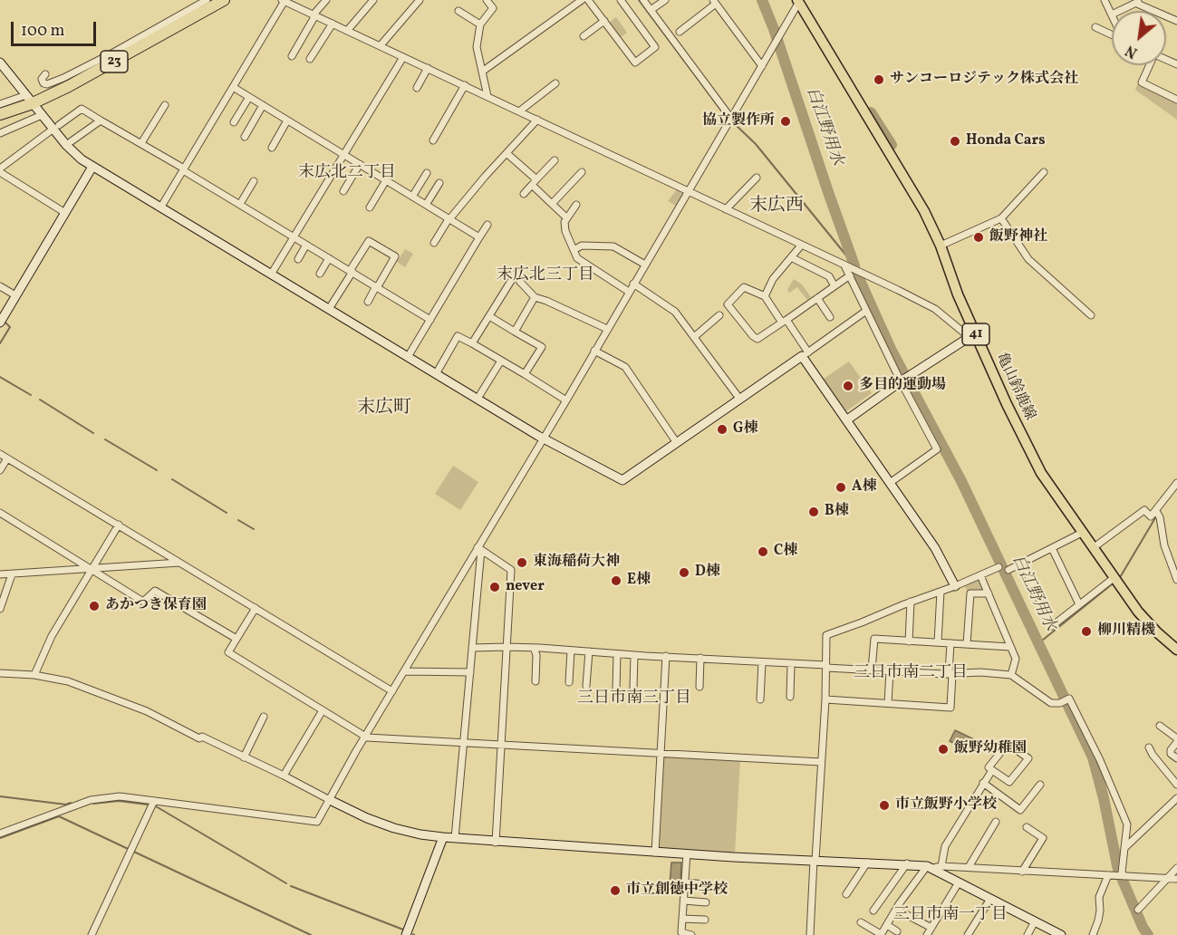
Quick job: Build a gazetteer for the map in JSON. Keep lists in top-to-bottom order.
{
  "streets": {
    "highway": ["23"],
    "main road": ["41", "亀山鈴鹿線"]
  },
  "districts": [
    "末広北二丁目",
    "末広西",
    "末広北三丁目",
    "末広町",
    "三日市南二丁目",
    "三日市南三丁目",
    "三日市南一丁目"
  ],
  "water": ["白江野用水"],
  "places": [
    "サンコーロジテック株式会社",
    "協立製作所",
    "Honda Cars",
    "飯野神社",
    "多目的運動場",
    "G棟",
    "A棟",
    "B棟",
    "C棟",
    "東海稲荷大神",
    "D棟",
    "E棟",
    "never",
    "あかつき保育園",
    "柳川精機",
    "飯野幼稚園",
    "市立飯野小学校",
    "市立創徳中学校"
  ],
  "scale_bar": "100 m",
  "north": "bottom left"
}
